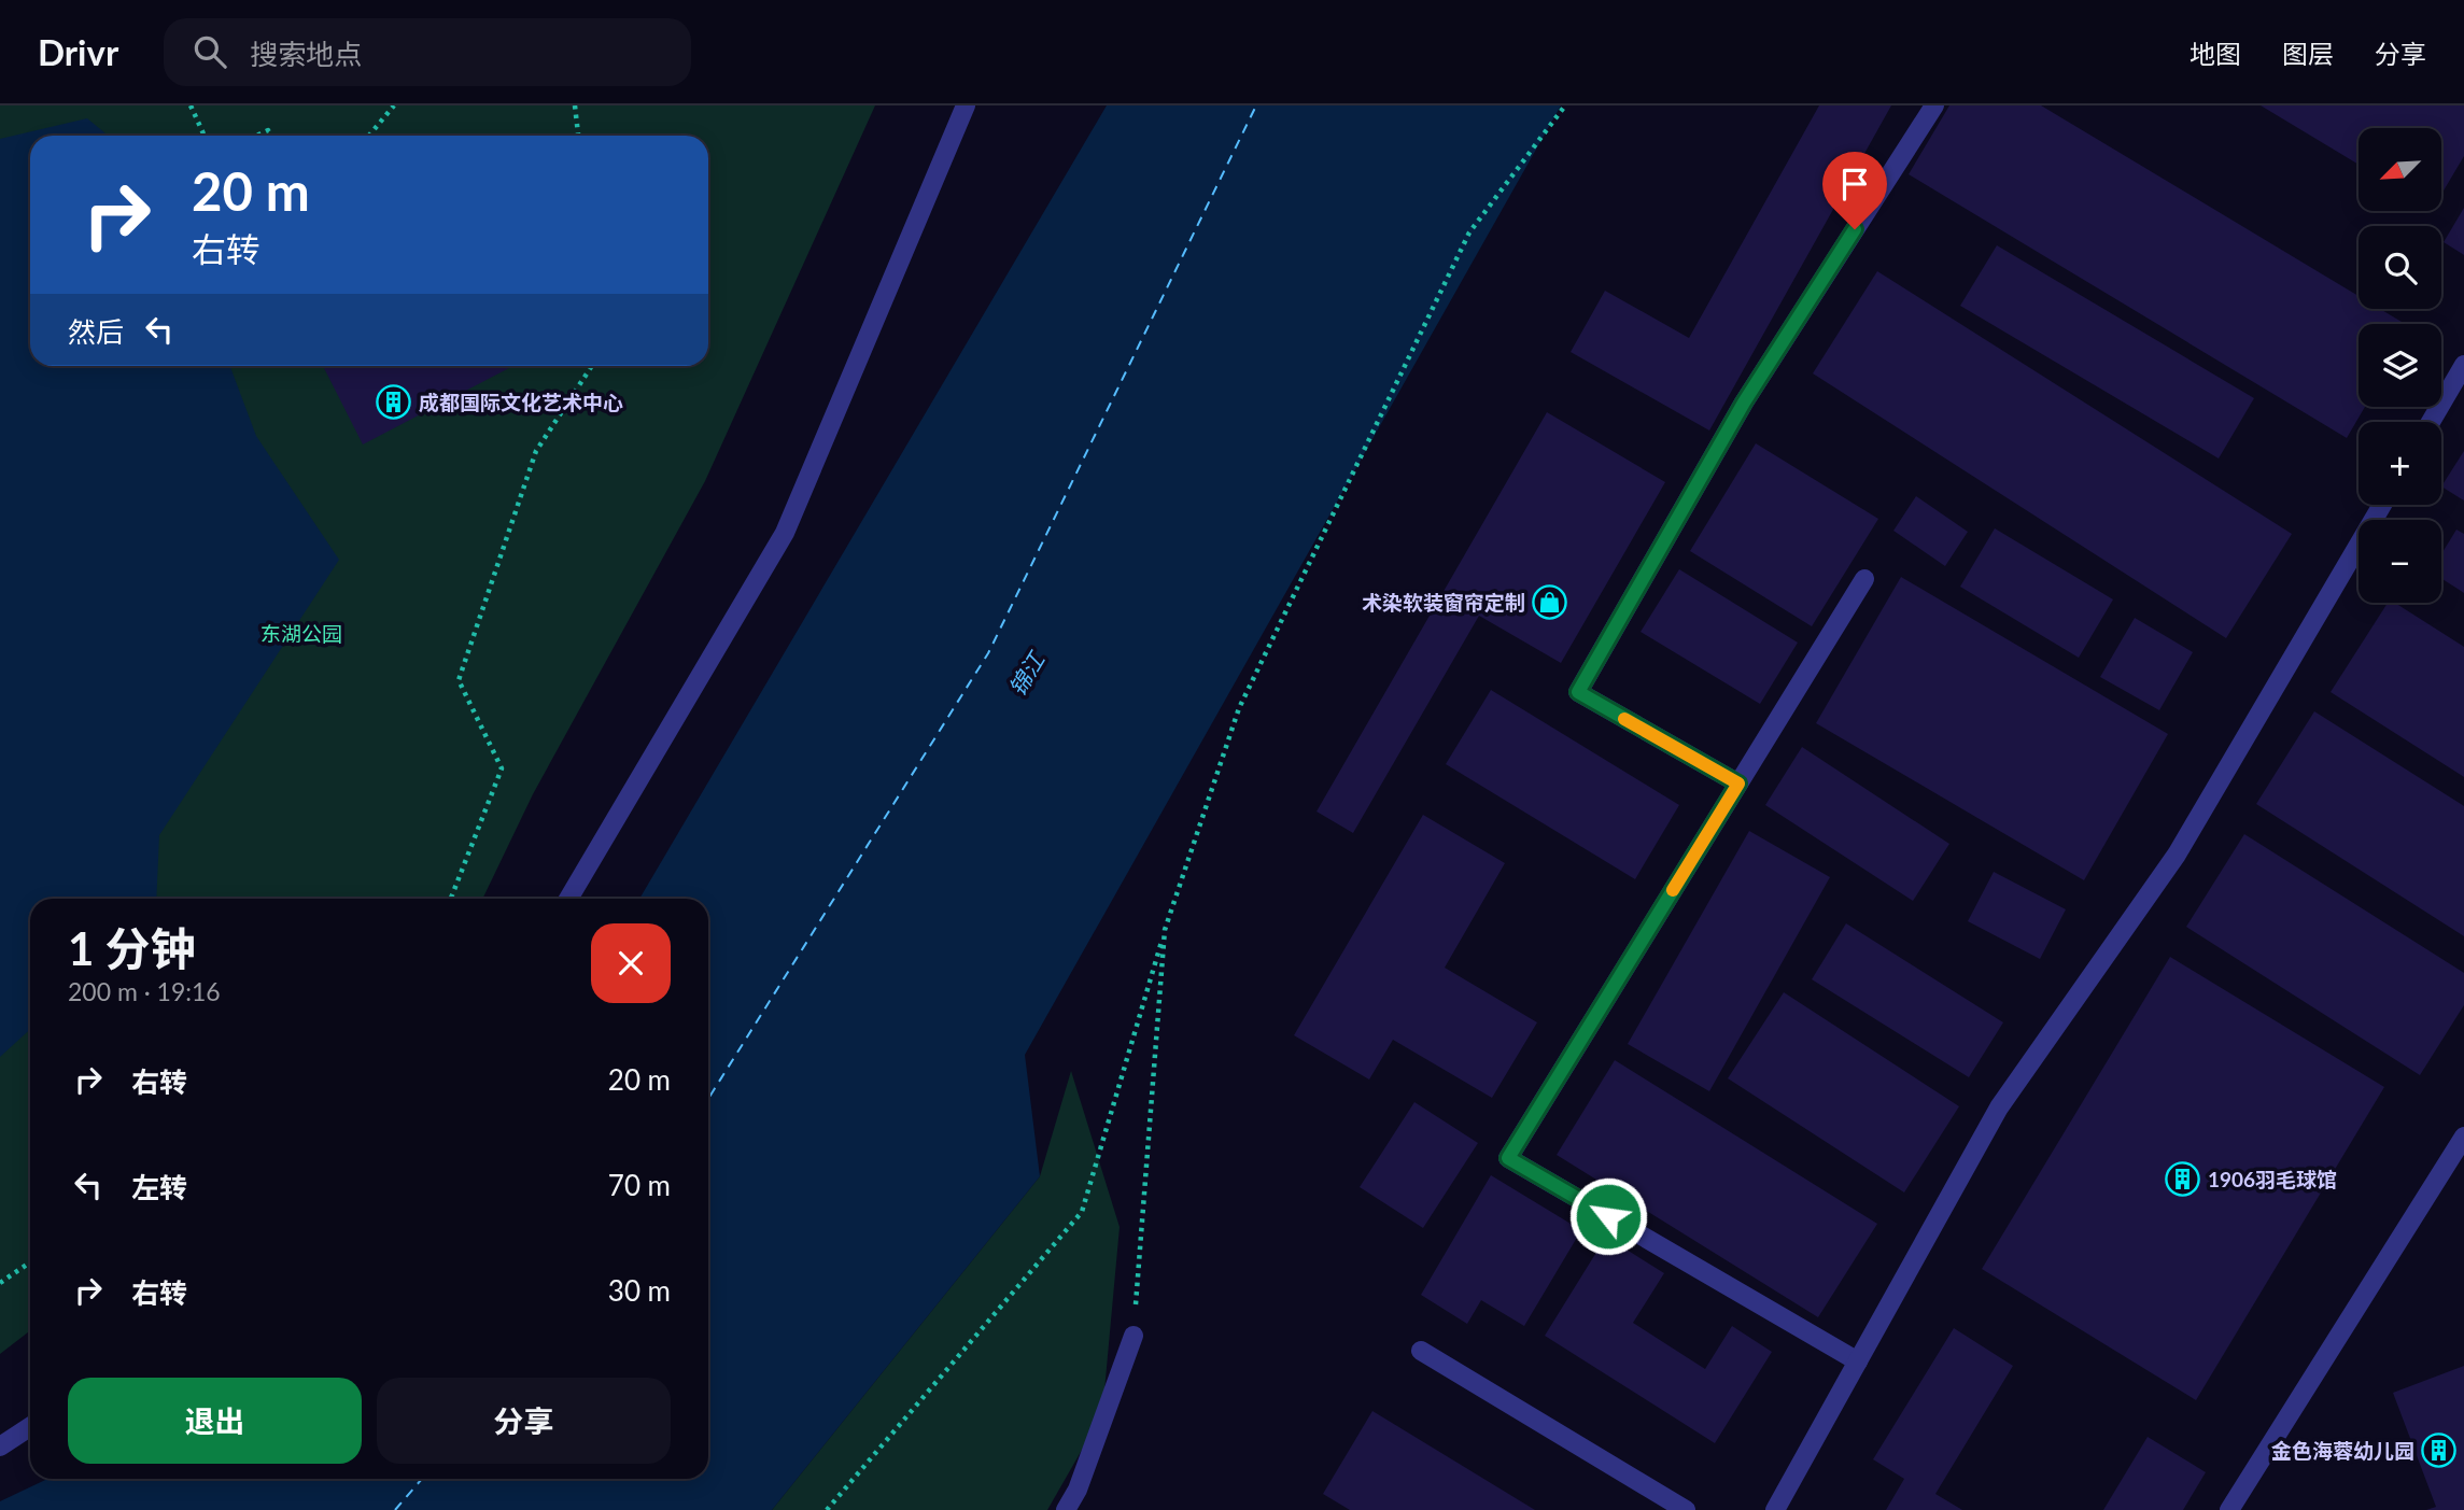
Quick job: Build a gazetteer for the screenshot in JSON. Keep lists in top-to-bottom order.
{
  "water": ["锦江"],
  "parks": ["东湖公园"],
  "places": {
    "building": ["成都国际文化艺术中心", "1906羽毛球馆", "金色海蓉幼儿园"],
    "shop": ["术染软装窗帘定制"]
  },
  "north": "bottom left",
  "page": {
    "header": "Drivr",
    "search": "搜索地点",
    "nav": ["地图", "图层", "分享"],
    "map_buttons": ["+", "−"],
    "turn": ["20 m", "右转"],
    "then": "然后",
    "heading": ["1 分钟", "200 m · 19:16"],
    "list": [
      {
        "name": "右转",
        "value": "20 m"
      },
      {
        "name": "左转",
        "value": "70 m"
      },
      {
        "name": "右转",
        "value": "30 m"
      }
    ],
    "buttons": ["退出", "分享"]
  }
}
